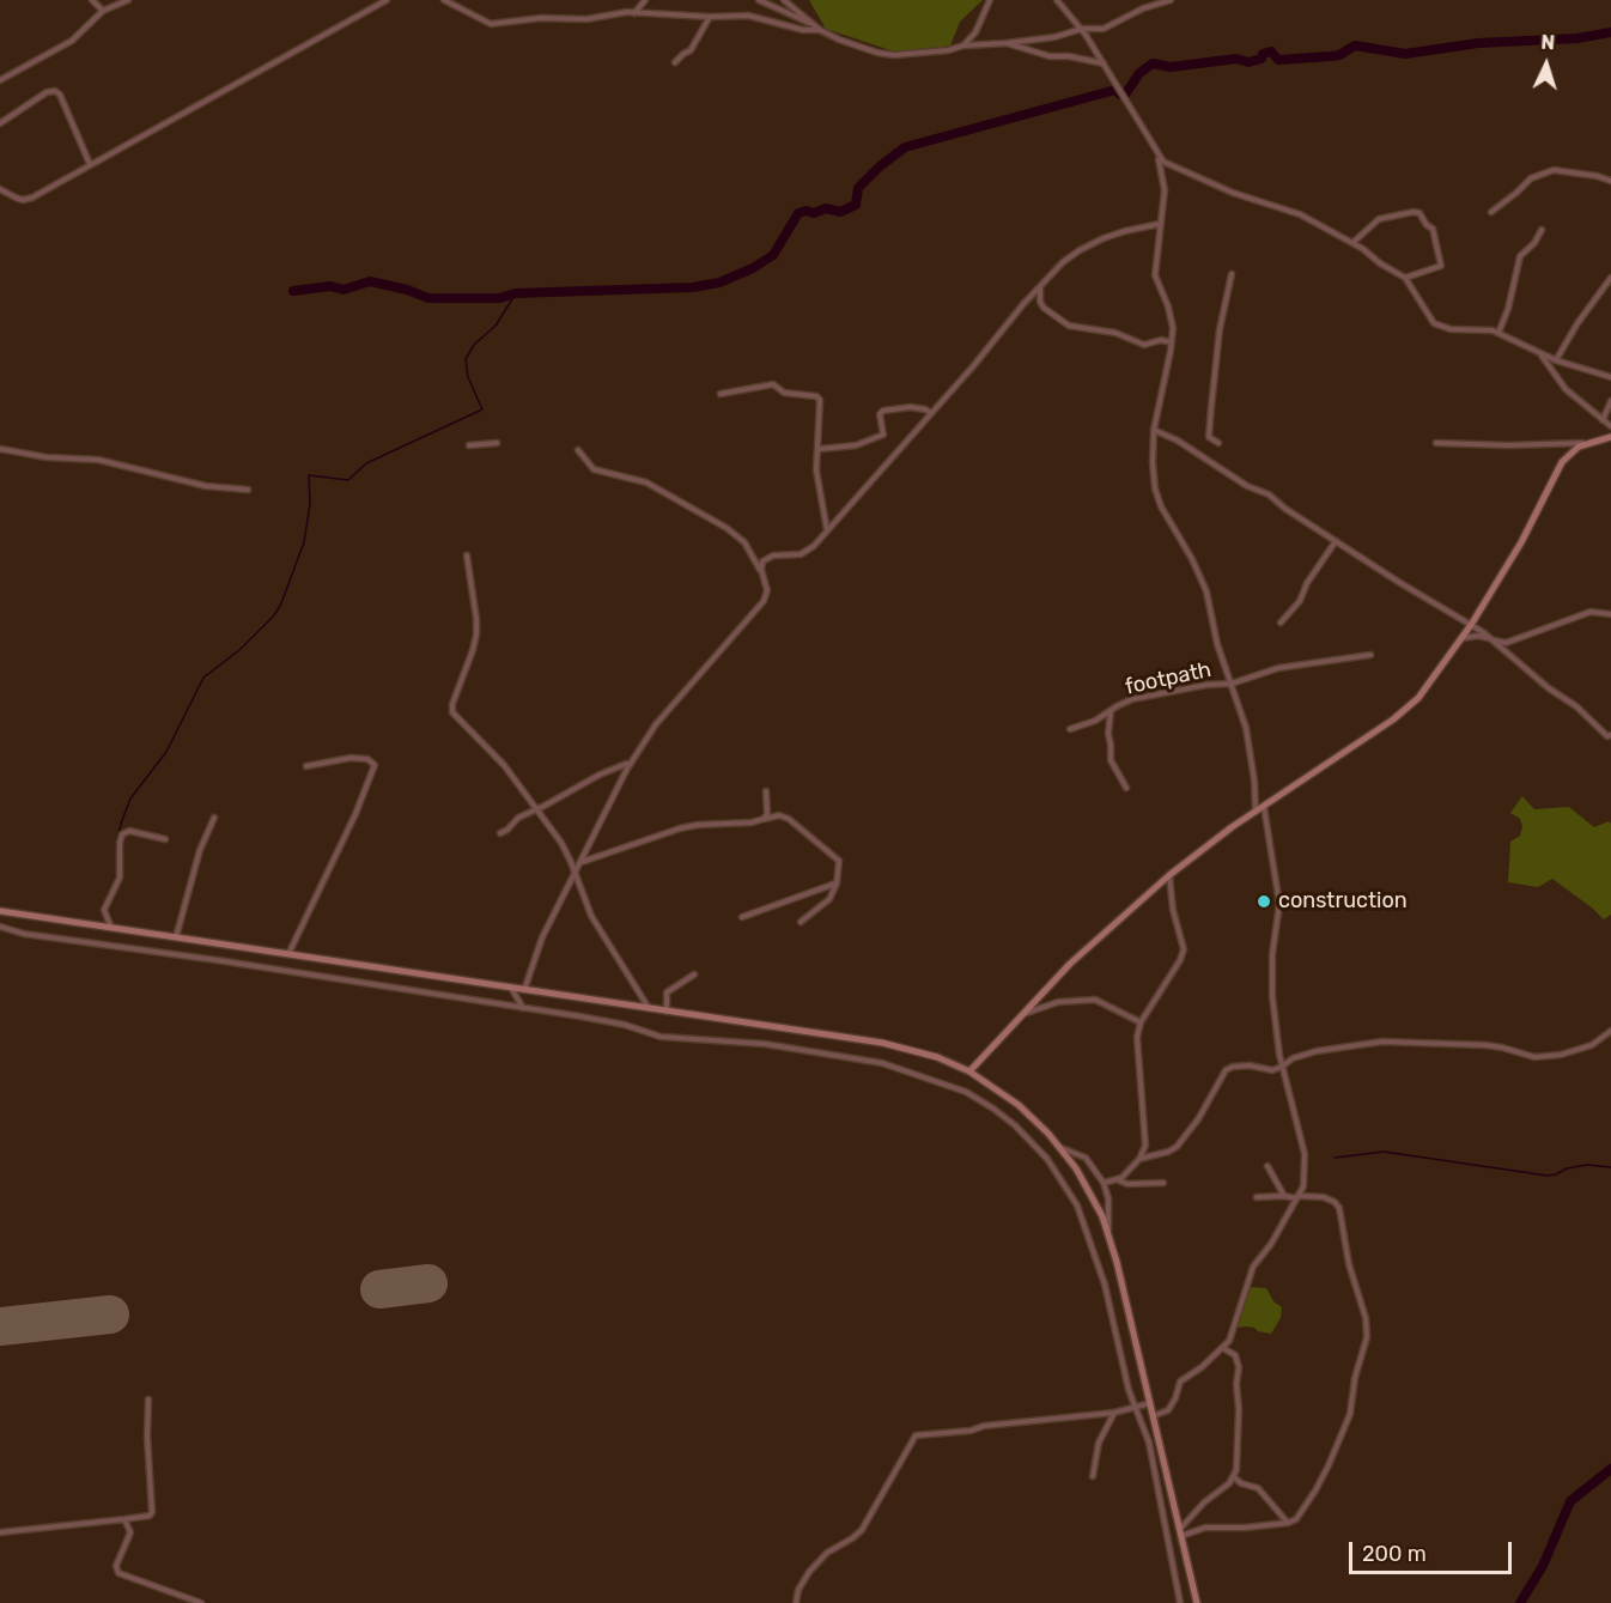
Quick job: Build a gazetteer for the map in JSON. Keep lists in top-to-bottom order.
{
  "streets": {
    "street": ["footpath"]
  },
  "places": ["construction"],
  "scale_bar": "200 m",
  "north": "top"
}
